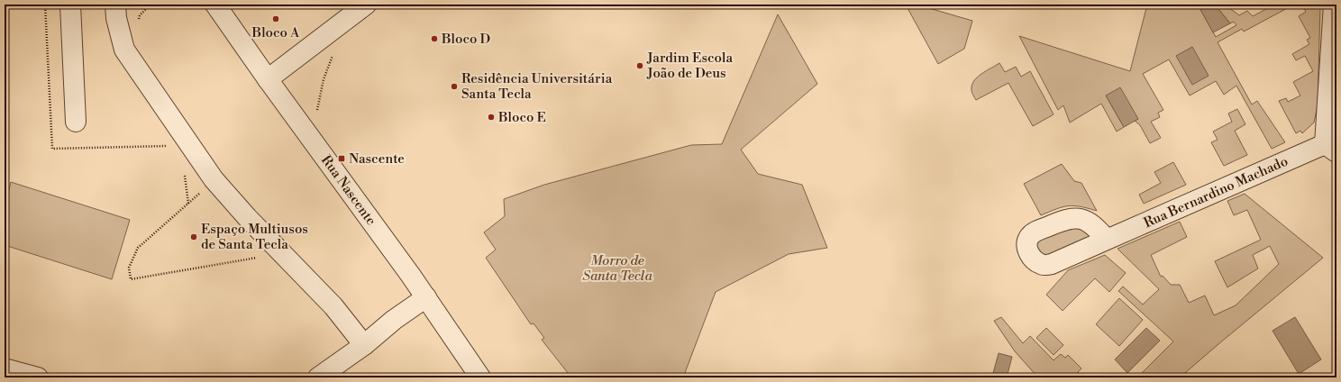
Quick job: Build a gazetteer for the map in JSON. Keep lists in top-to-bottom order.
{
  "streets": {
    "street": ["Rua Nascente", "Rua Bernardino Machado"]
  },
  "parks": ["Morro de Santa Tecla"],
  "places": {
    "other": [
      "Bloco A",
      "Bloco D",
      "Jardim Escola João de Deus",
      "Residência Universitária Santa Tecla",
      "Bloco E",
      "Espaço Multiusos de Santa Tecla"
    ],
    "transit": ["Nascente"]
  }
}
